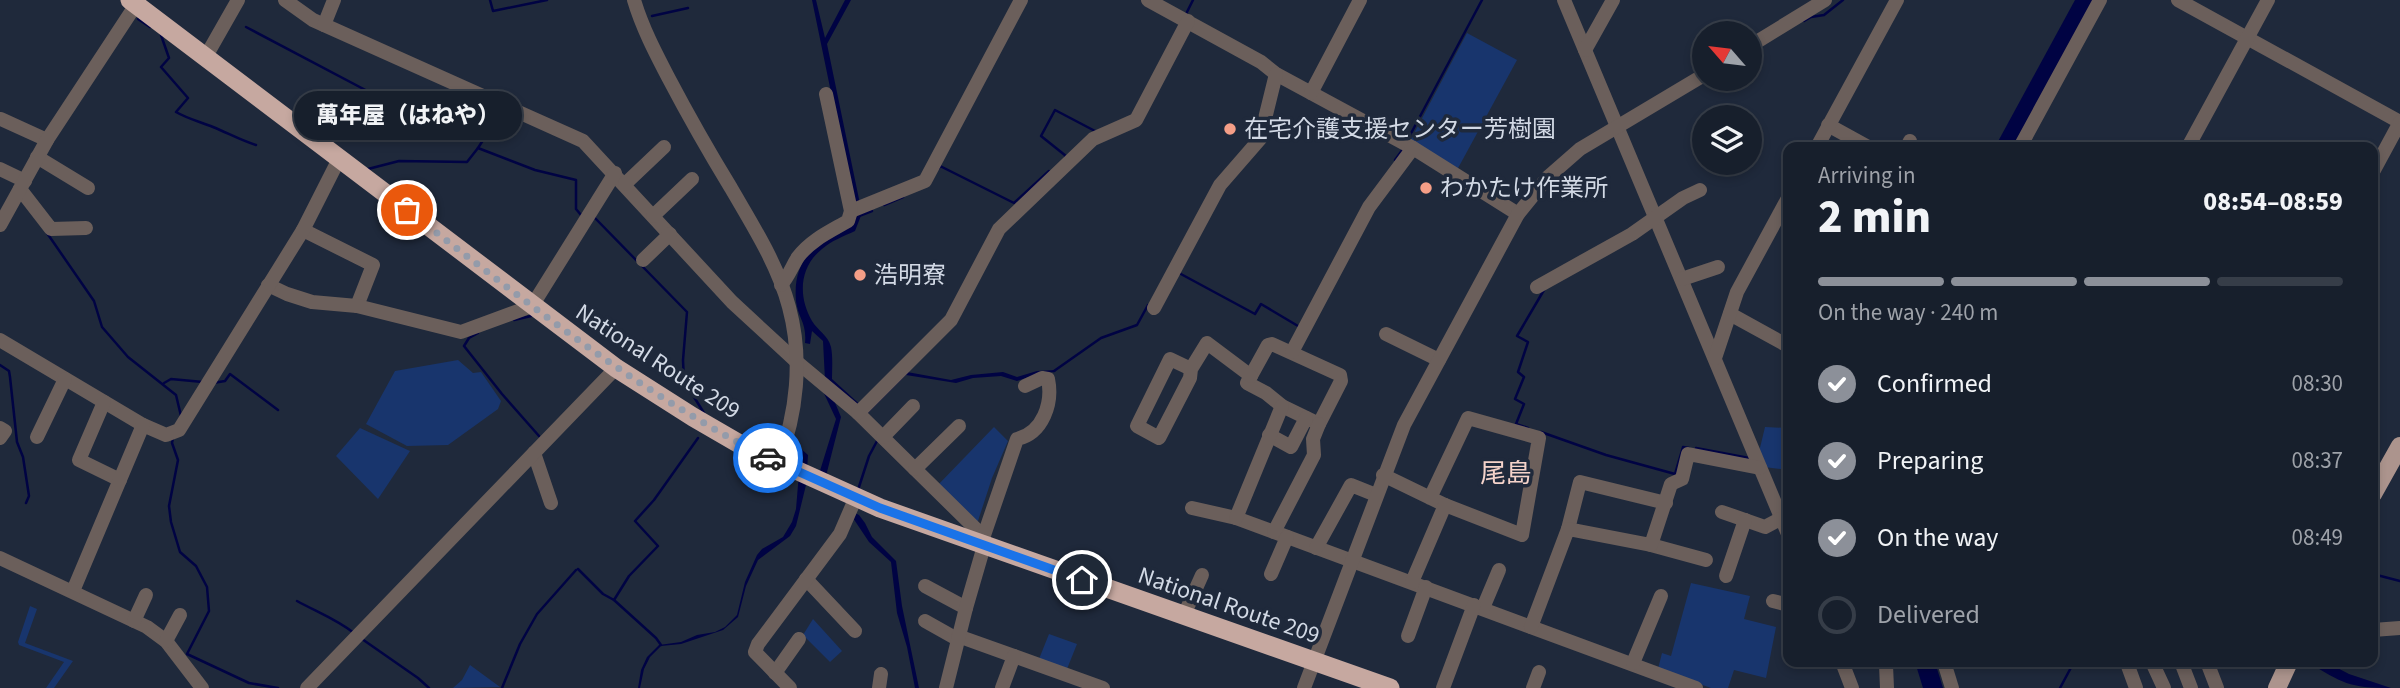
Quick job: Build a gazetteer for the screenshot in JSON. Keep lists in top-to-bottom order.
{
  "streets": {
    "highway": ["National Route 209"]
  },
  "districts": ["尾島"],
  "places": [
    "在宅介護支援センター芳樹園",
    "わかたけ作業所",
    "萬年屋（はねや）",
    "浩明寮"
  ],
  "north": "top left",
  "page": {
    "bubble": "萬年屋（はねや）",
    "heading": ["2 min", "Arriving in", "08:54–08:59"],
    "bar": "On the way · 240 m",
    "list": [
      ["Confirmed", "08:30"],
      ["Preparing", "08:37"],
      ["On the way", "08:49"],
      "Delivered"
    ]
  }
}
